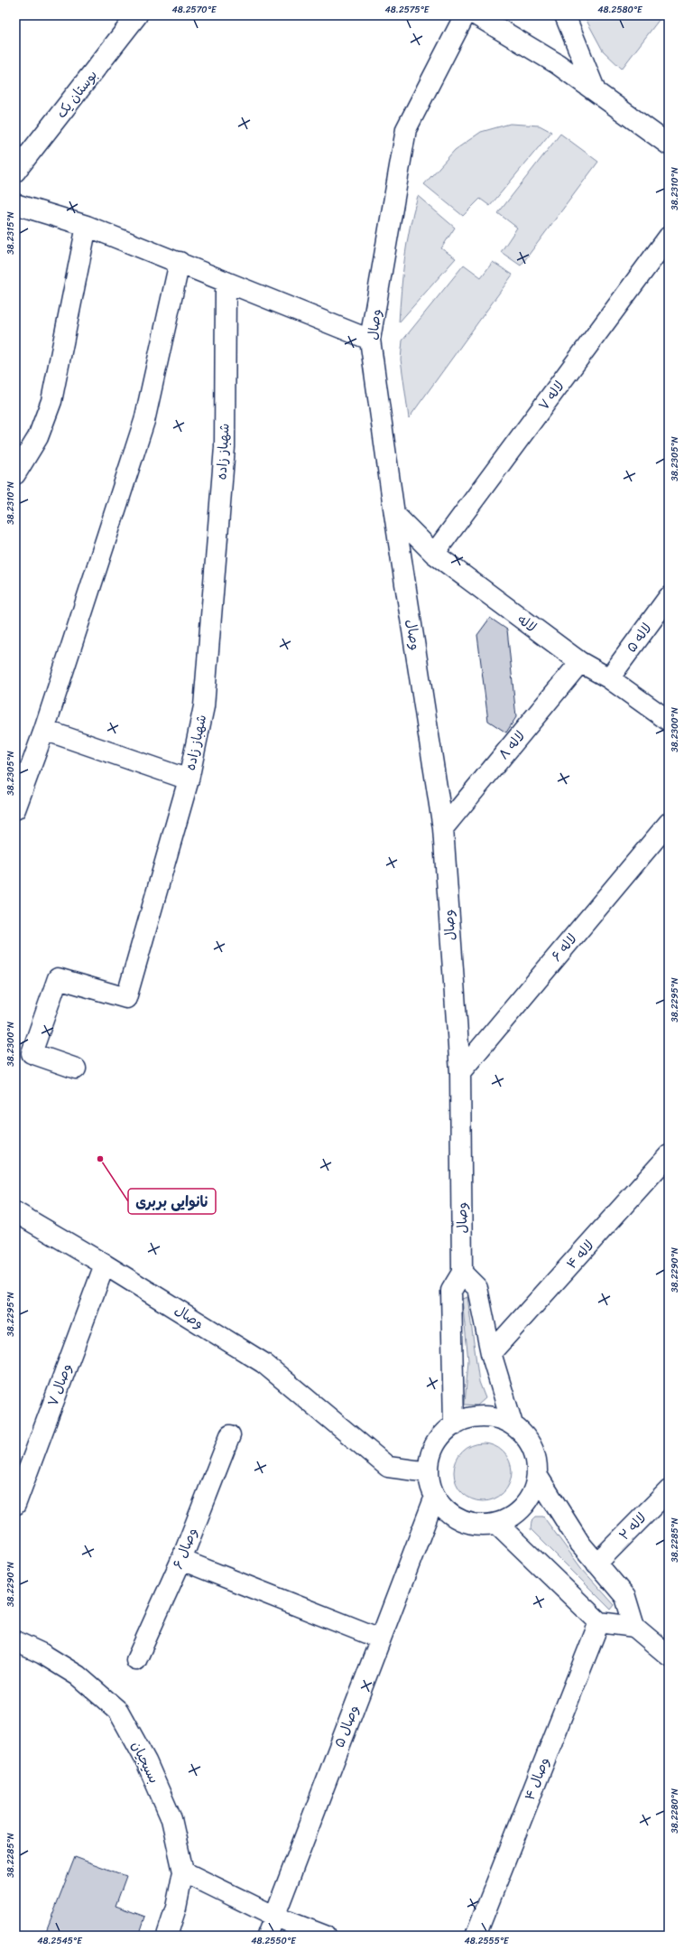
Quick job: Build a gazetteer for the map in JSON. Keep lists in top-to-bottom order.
{
  "streets": {
    "street": [
      "بوستان یک",
      "وصال",
      "لاله ۷",
      "شهباز زاده",
      "لاله",
      "لاله ۵",
      "لاله ۸",
      "لاله ۶",
      "لاله ۴",
      "وصال ۷",
      "لاله ۲",
      "وصال ۶",
      "وصال ۵",
      "بسیجیان",
      "وصال ۴"
    ]
  },
  "crossings": [
    ["وصال", "لاله"],
    ["وصال", "لاله ۸"],
    ["وصال", "لاله ۶"],
    ["وصال", "وصال ۷"],
    ["وصال", "وصال ۵"],
    ["لاله ۷", "لاله"],
    ["لاله", "لاله ۵"],
    ["لاله", "لاله ۸"]
  ],
  "places": ["نانوایی بربری"],
  "coordinates": [
    "48.2570°E",
    "48.2575°E",
    "48.2580°E",
    "38.2310°N",
    "38.2315°N",
    "38.2305°N",
    "38.2300°N",
    "38.2295°N",
    "38.2290°N",
    "38.2285°N",
    "38.2280°N",
    "48.2545°E",
    "48.2550°E",
    "48.2555°E"
  ]
}
